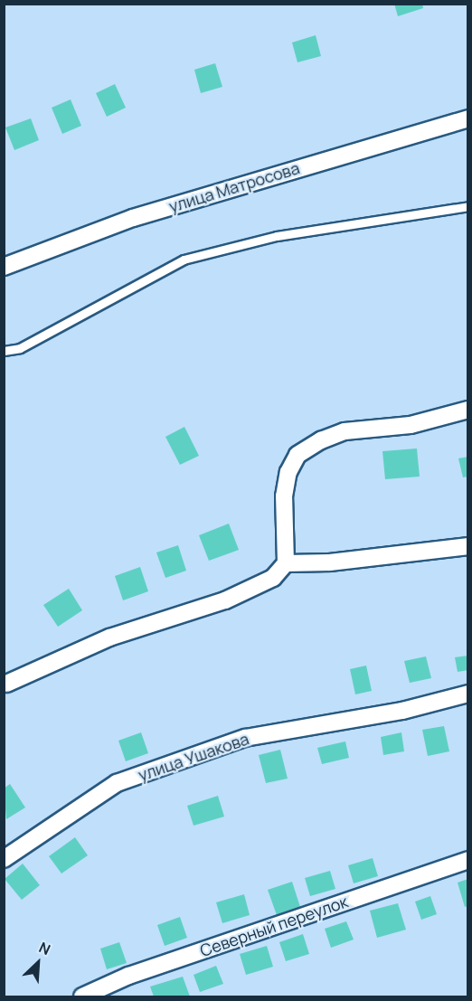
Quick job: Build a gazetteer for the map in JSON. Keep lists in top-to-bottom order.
{
  "streets": {
    "street": ["улица Матросова", "улица Ушакова", "Северный переулок"]
  },
  "north": "top right"
}
